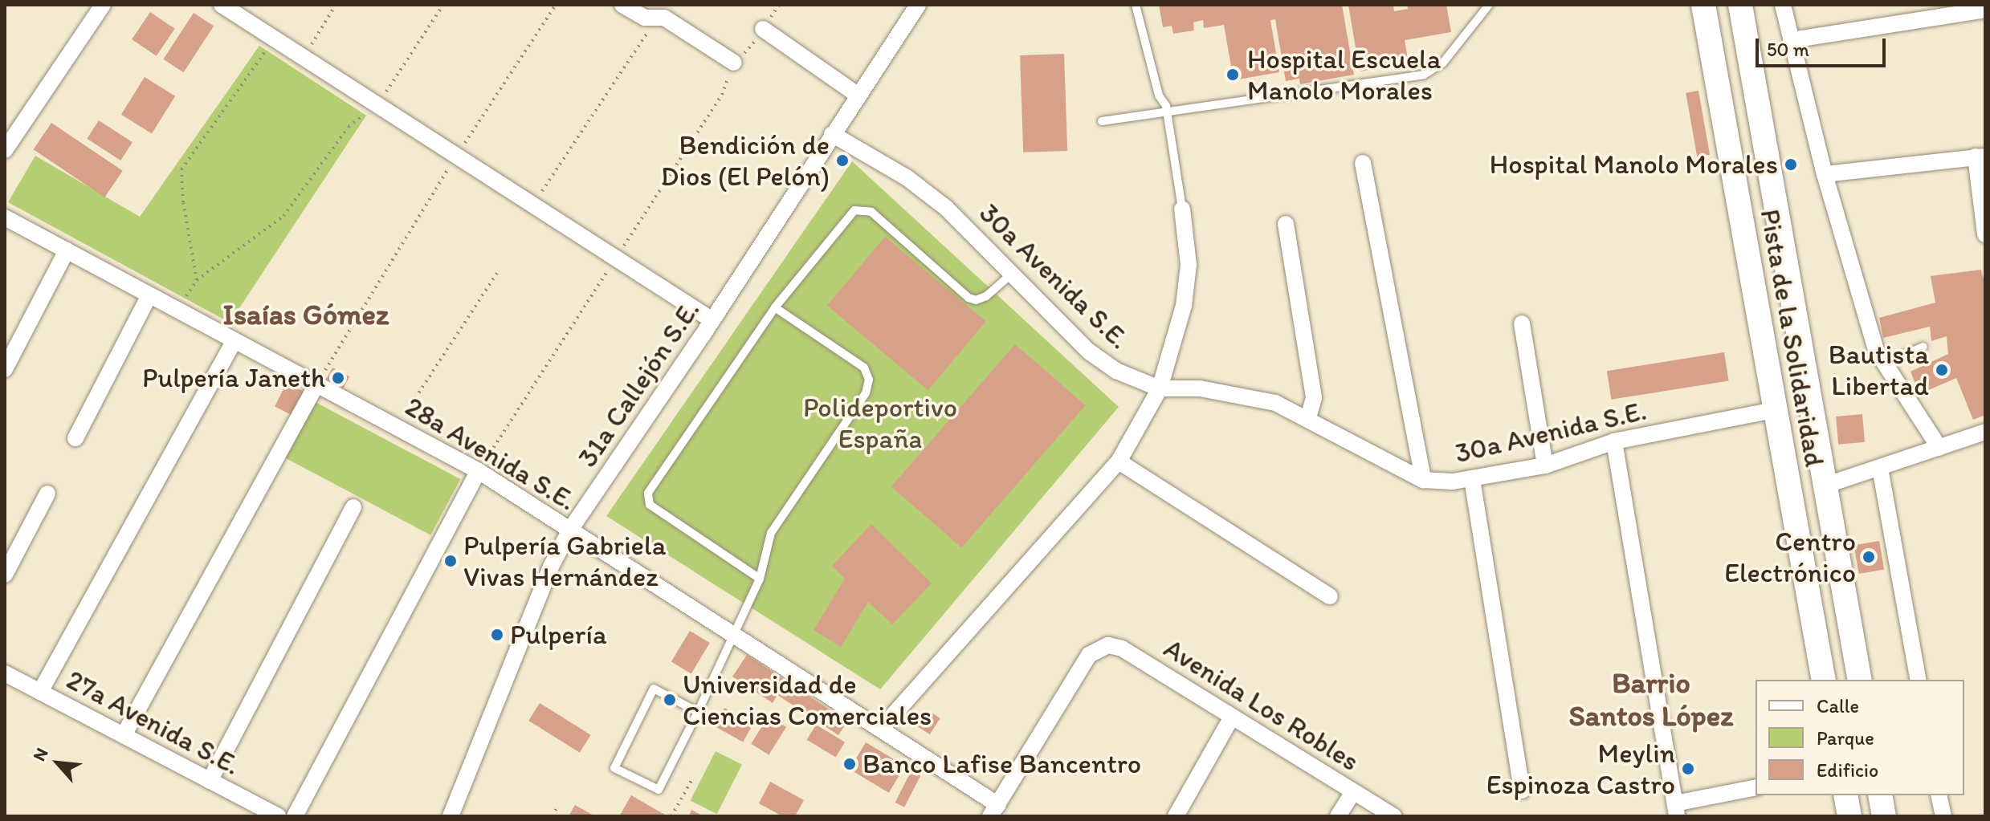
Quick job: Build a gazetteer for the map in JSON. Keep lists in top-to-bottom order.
{
  "streets": {
    "main road": ["Pista de la Solidaridad"],
    "street": [
      "30a Avenida S.E.",
      "31a Callejón S.E.",
      "28a Avenida S.E.",
      "Avenida Los Robles",
      "27a Avenida S.E."
    ]
  },
  "crossings": [
    ["30a Avenida S.E.", "Pista de la Solidaridad"],
    ["30a Avenida S.E.", "31a Callejón S.E."],
    ["31a Callejón S.E.", "28a Avenida S.E."],
    ["28a Avenida S.E.", "Avenida Los Robles"]
  ],
  "districts": ["Isaías Gómez", "Barrio Santos López"],
  "parks": ["Polideportivo España"],
  "places": [
    "Hospital Escuela Manolo Morales",
    "Bendición de Dios (El Pelón)",
    "Hospital Manolo Morales",
    "Bautista Libertad",
    "Pulpería Janeth",
    "Centro Electrónico",
    "Pulpería Gabriela Vivas Hernández",
    "Pulpería",
    "Universidad de Ciencias Comerciales",
    "Banco Lafise Bancentro",
    "Meylin Espinoza Castro"
  ],
  "legend": ["Calle", "Parque", "Edificio"],
  "scale_bar": "50 m",
  "north": "top left"
}
